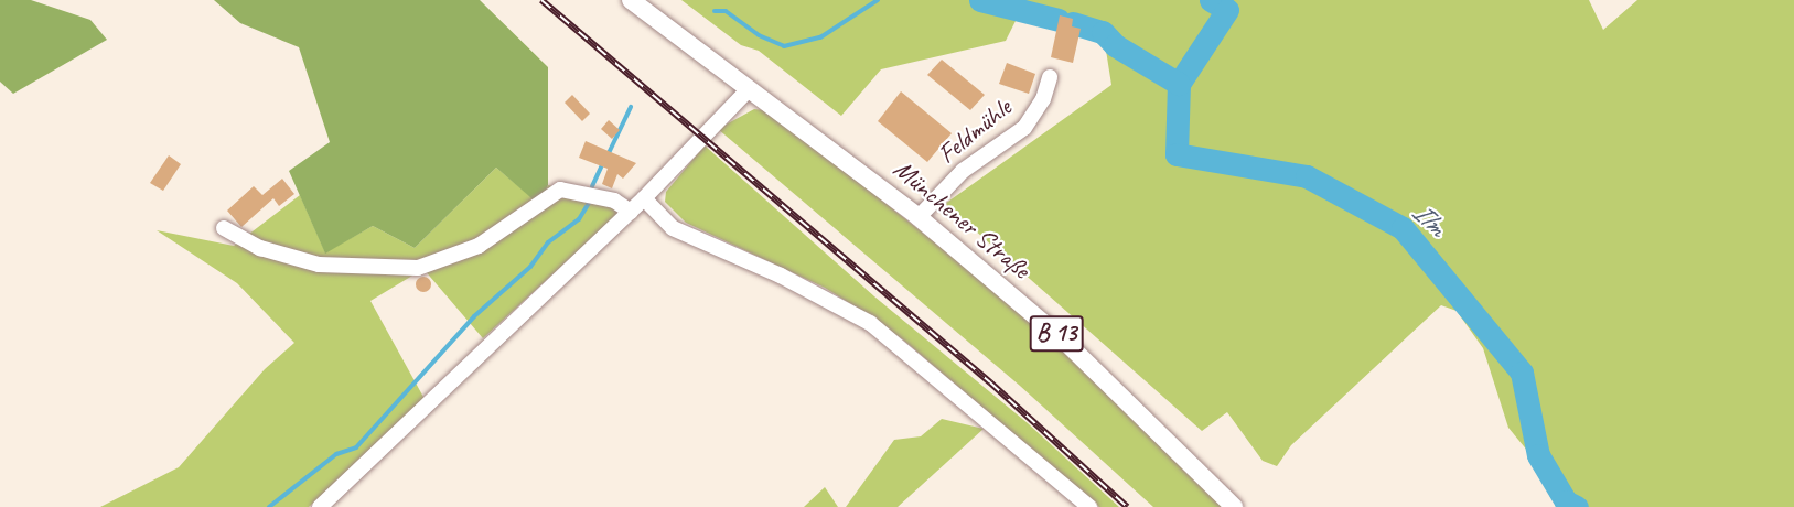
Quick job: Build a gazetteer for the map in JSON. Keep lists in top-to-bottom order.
{
  "streets": {
    "main road": ["Münchener Straße", "B 13"],
    "street": ["Feldmühle"]
  },
  "crossings": [
    ["Feldmühle", "Münchener Straße"]
  ],
  "water": ["Ilm"]
}
